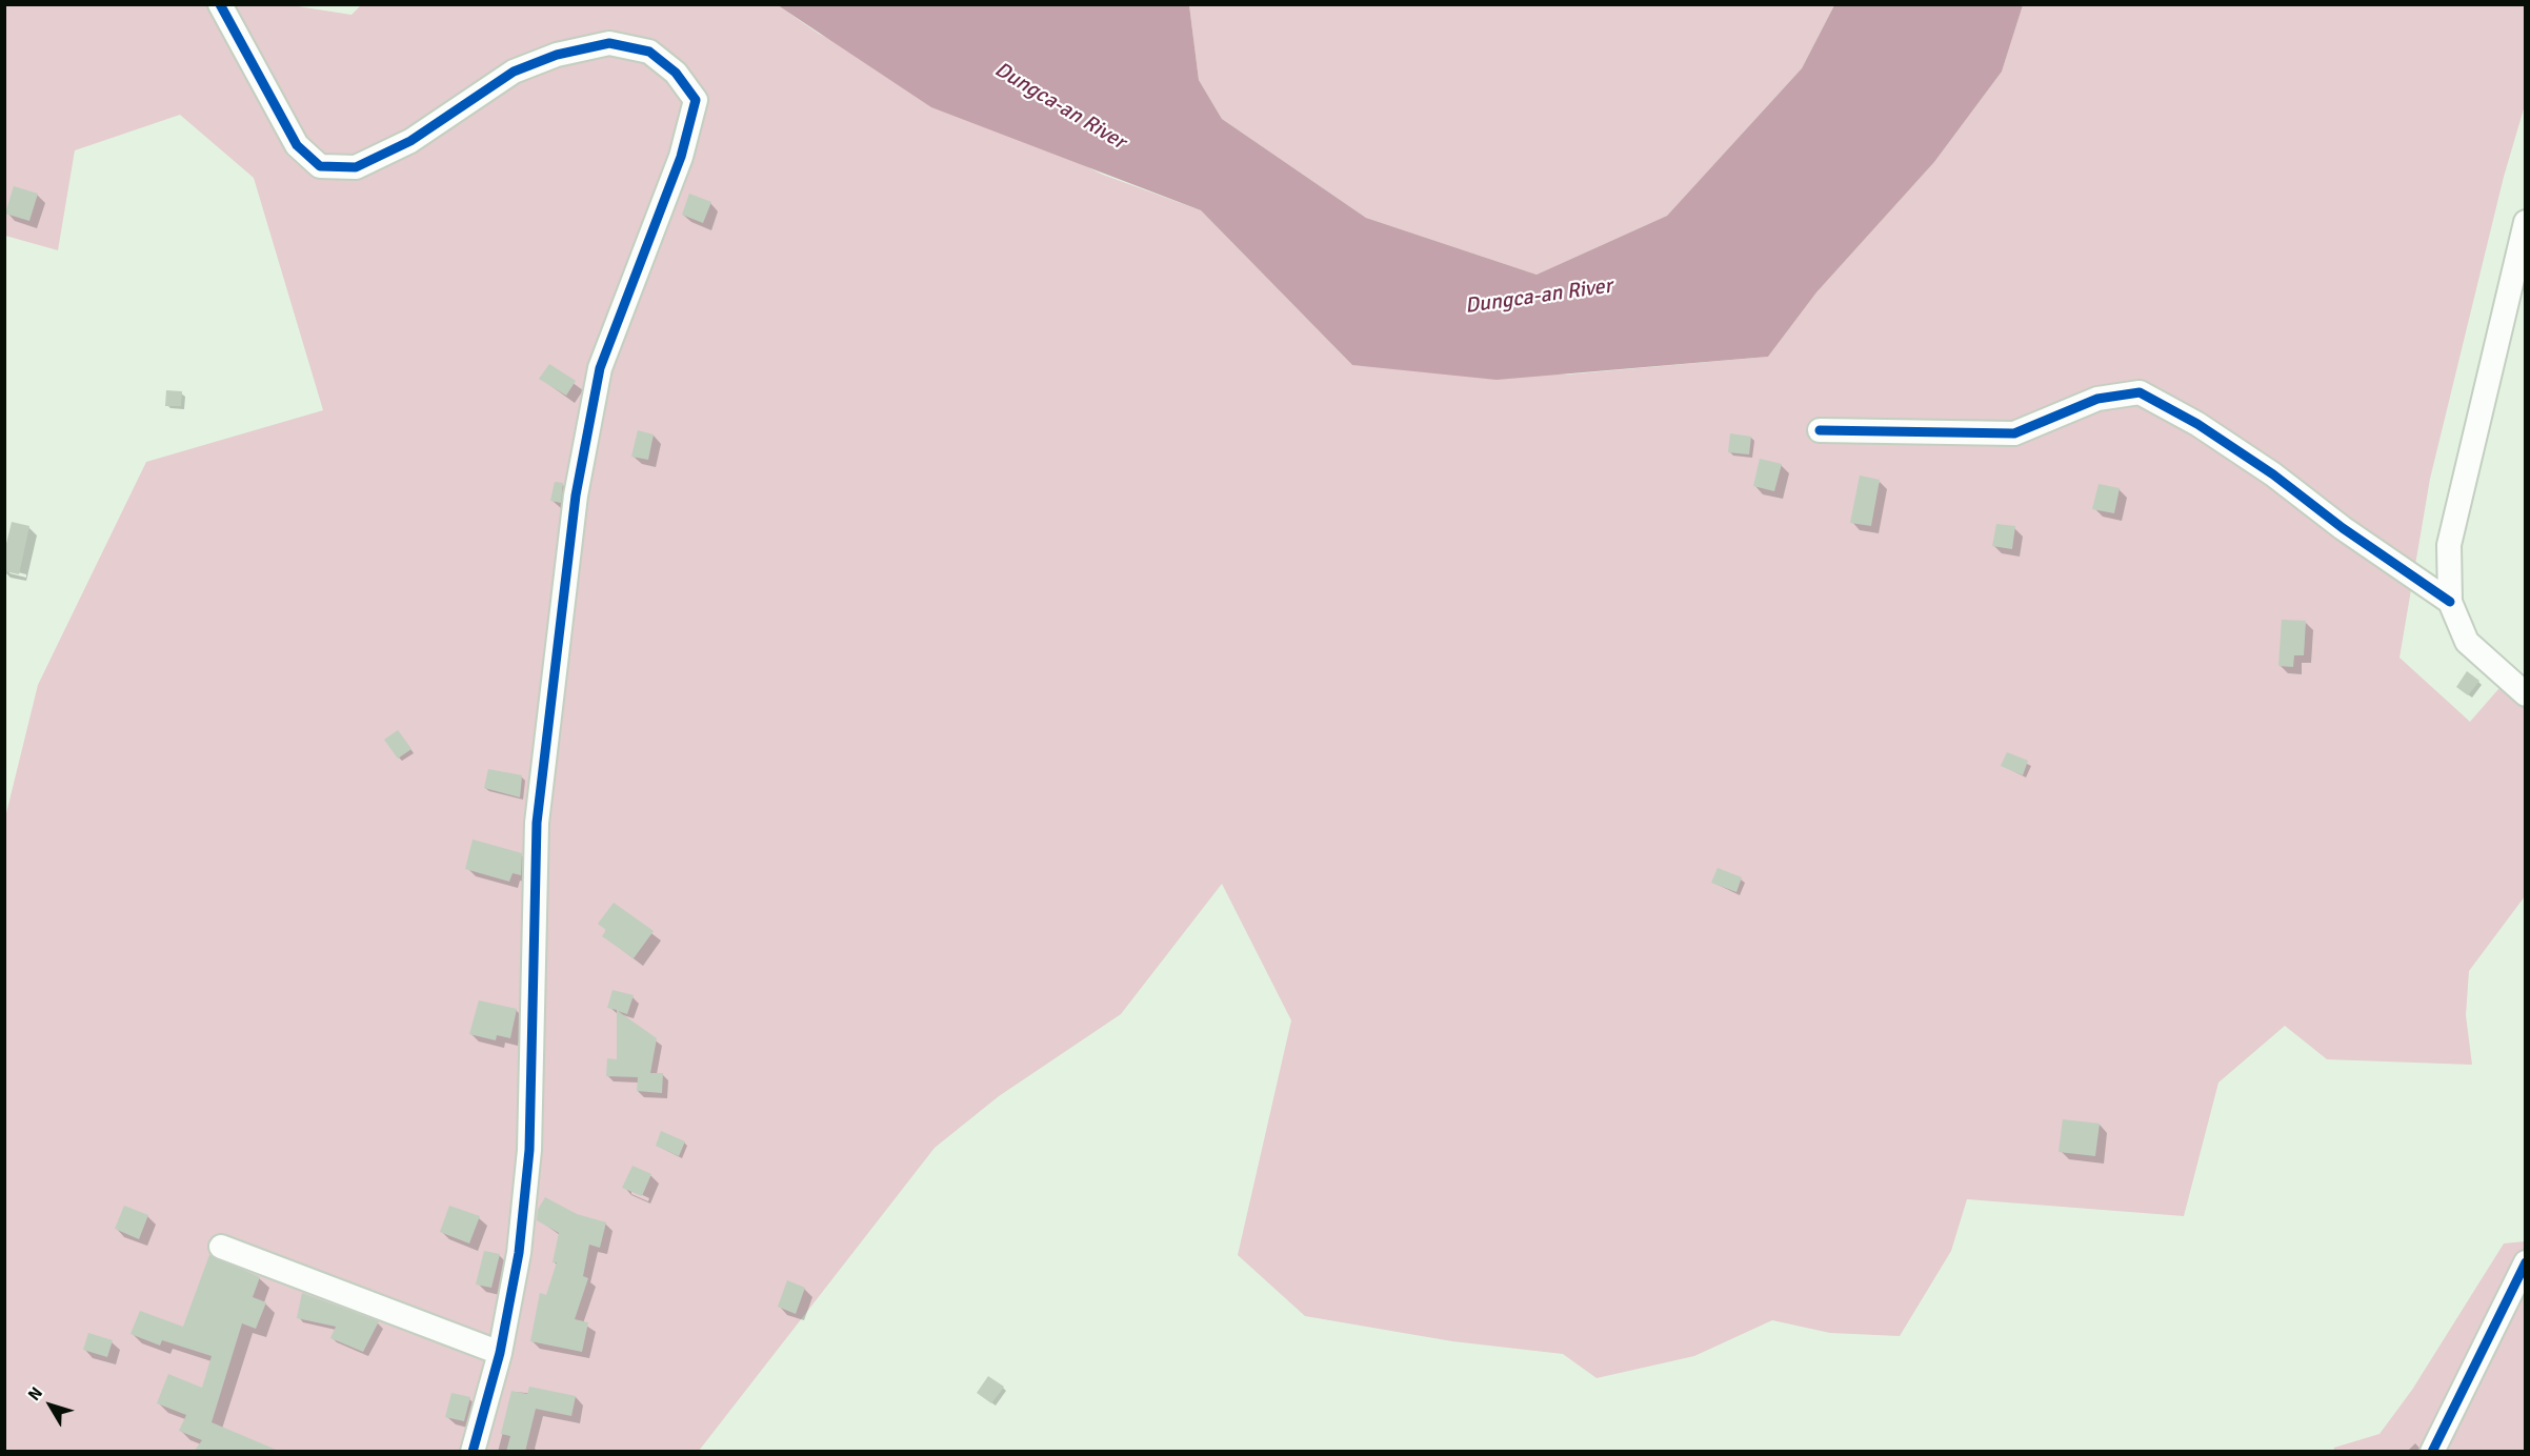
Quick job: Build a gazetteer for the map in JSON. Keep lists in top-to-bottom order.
{
  "water": ["Dungca-an River"],
  "north": "top left"
}
